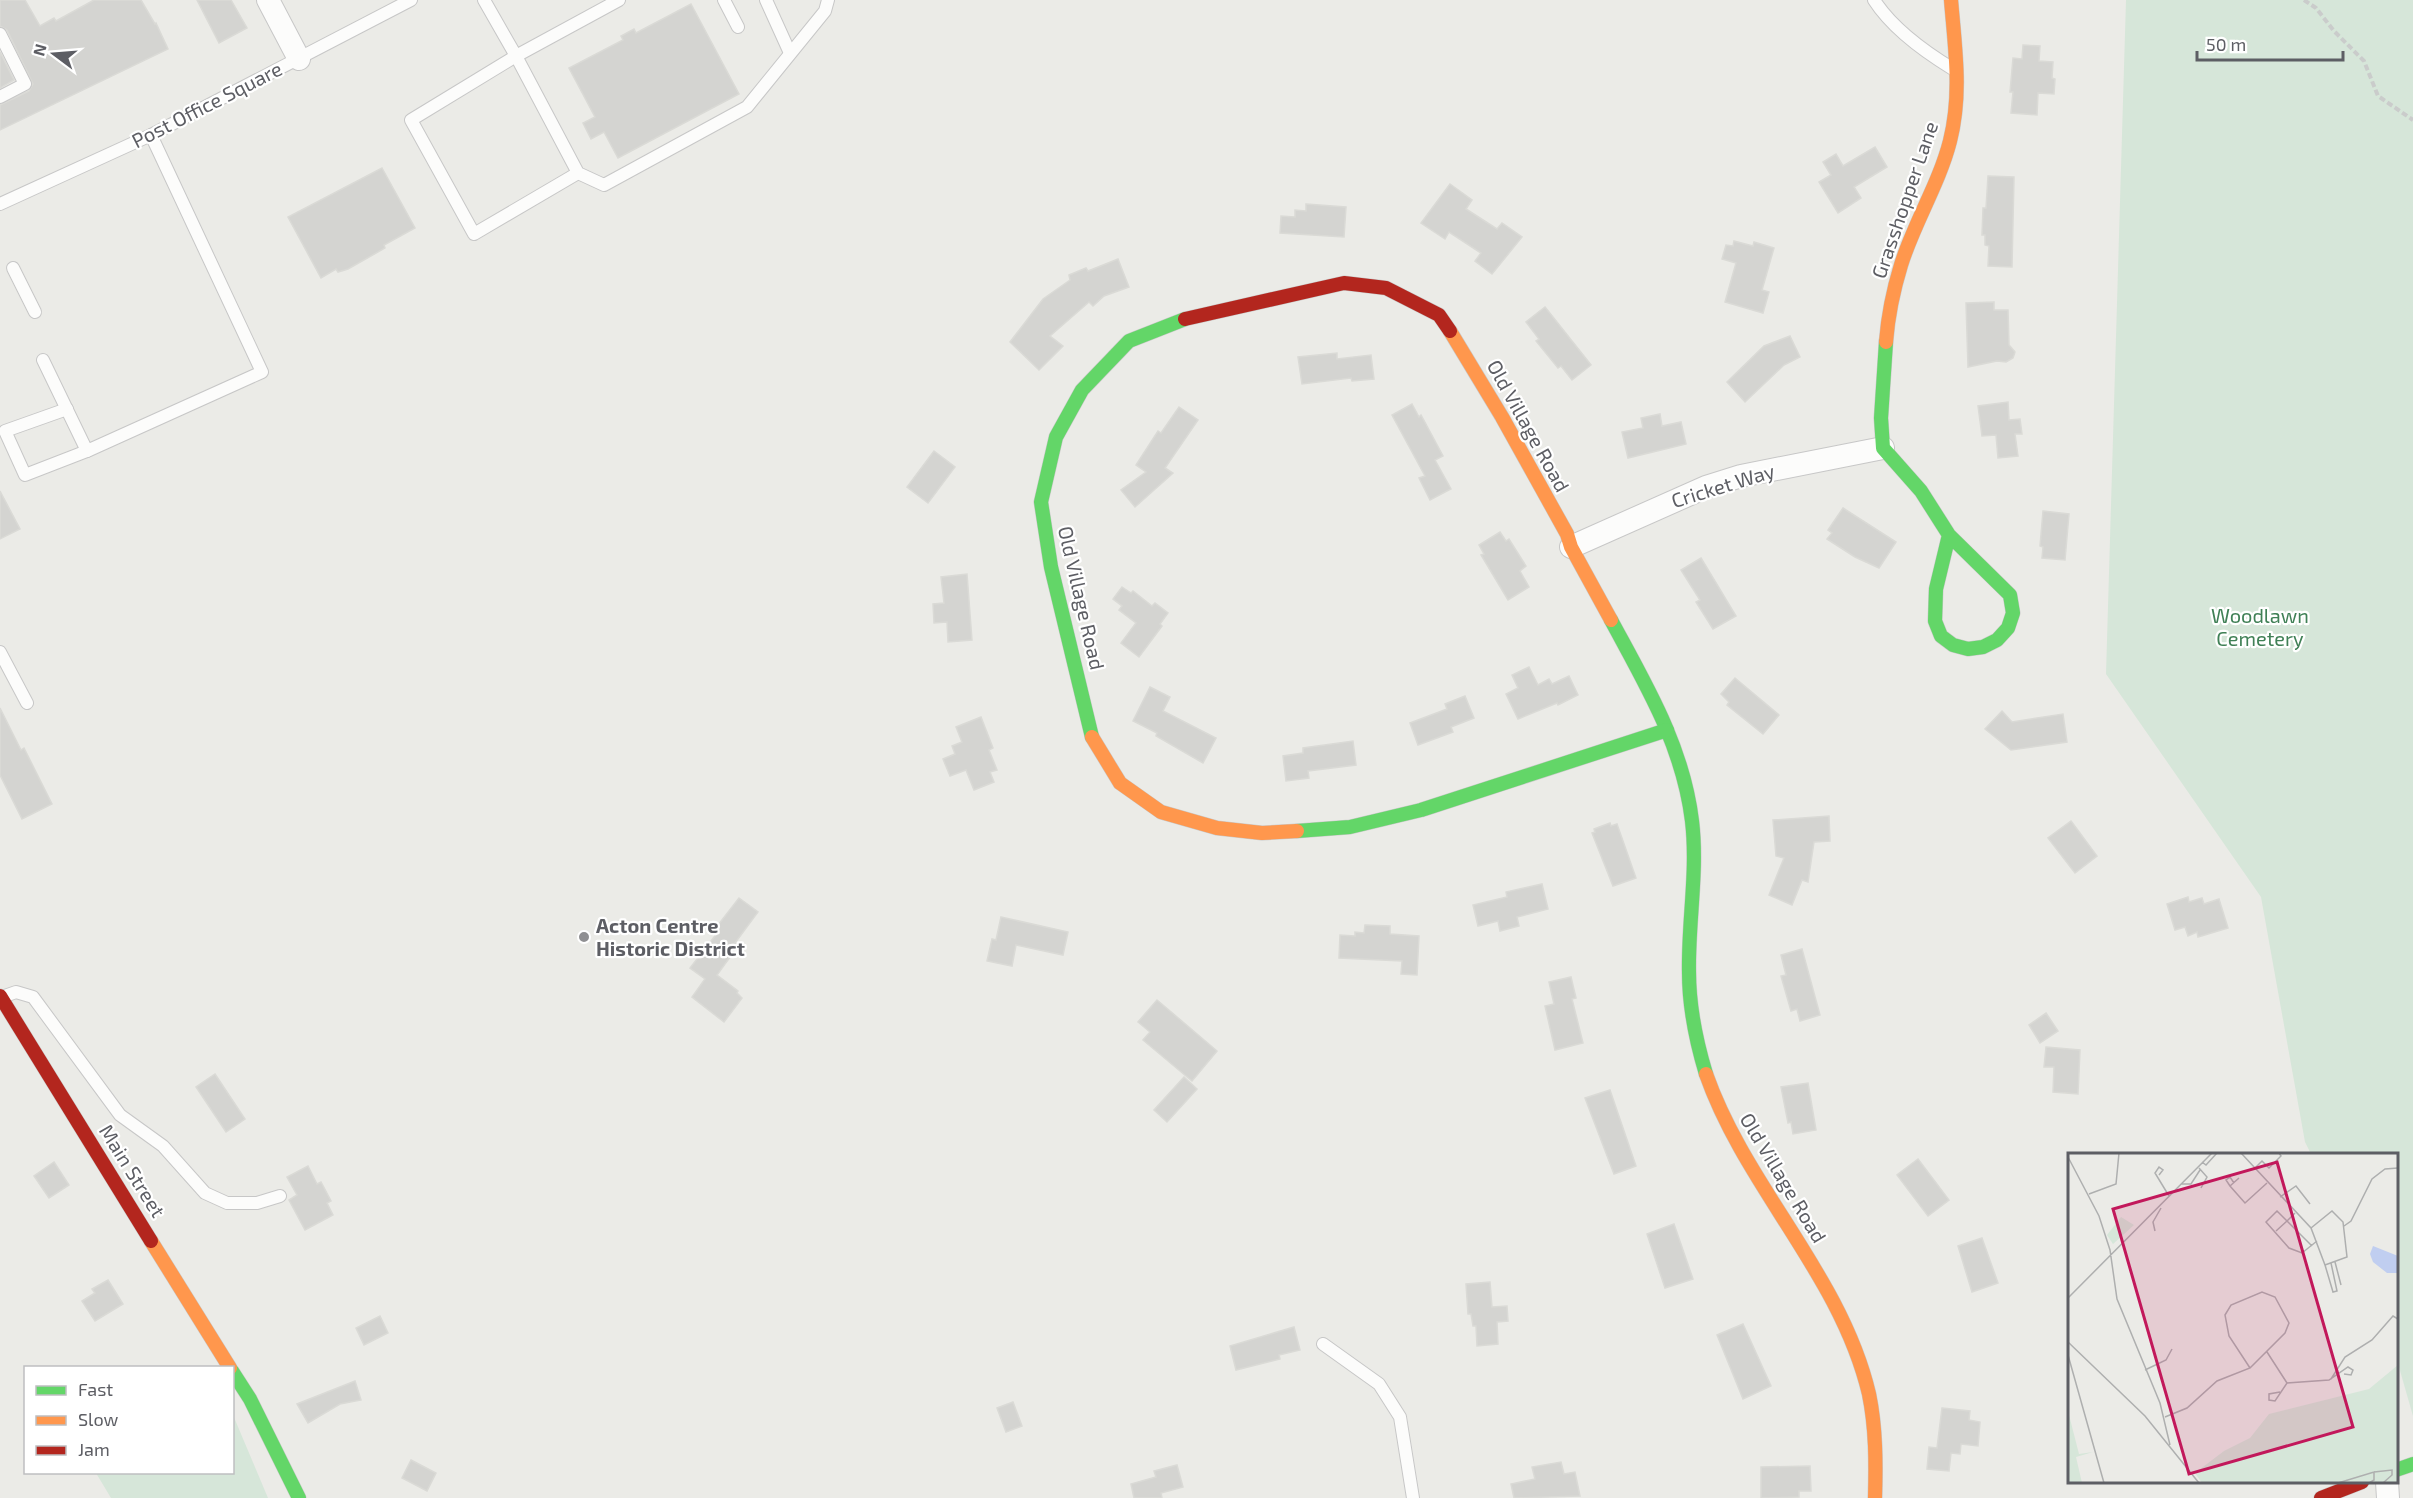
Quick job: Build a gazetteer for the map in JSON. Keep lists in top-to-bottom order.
{
  "streets": {
    "street": [
      "Grasshopper Lane",
      "Old Village Road",
      "Cricket Way",
      "Main Street"
    ],
    "lane": ["Post Office Square"]
  },
  "crossings": [
    ["Grasshopper Lane", "Cricket Way"],
    ["Old Village Road", "Cricket Way"]
  ],
  "parks": ["Woodlawn Cemetery"],
  "places": ["Acton Centre Historic District"],
  "legend": ["Fast", "Slow", "Jam"],
  "scale_bar": "50 m",
  "north": "left"
}
